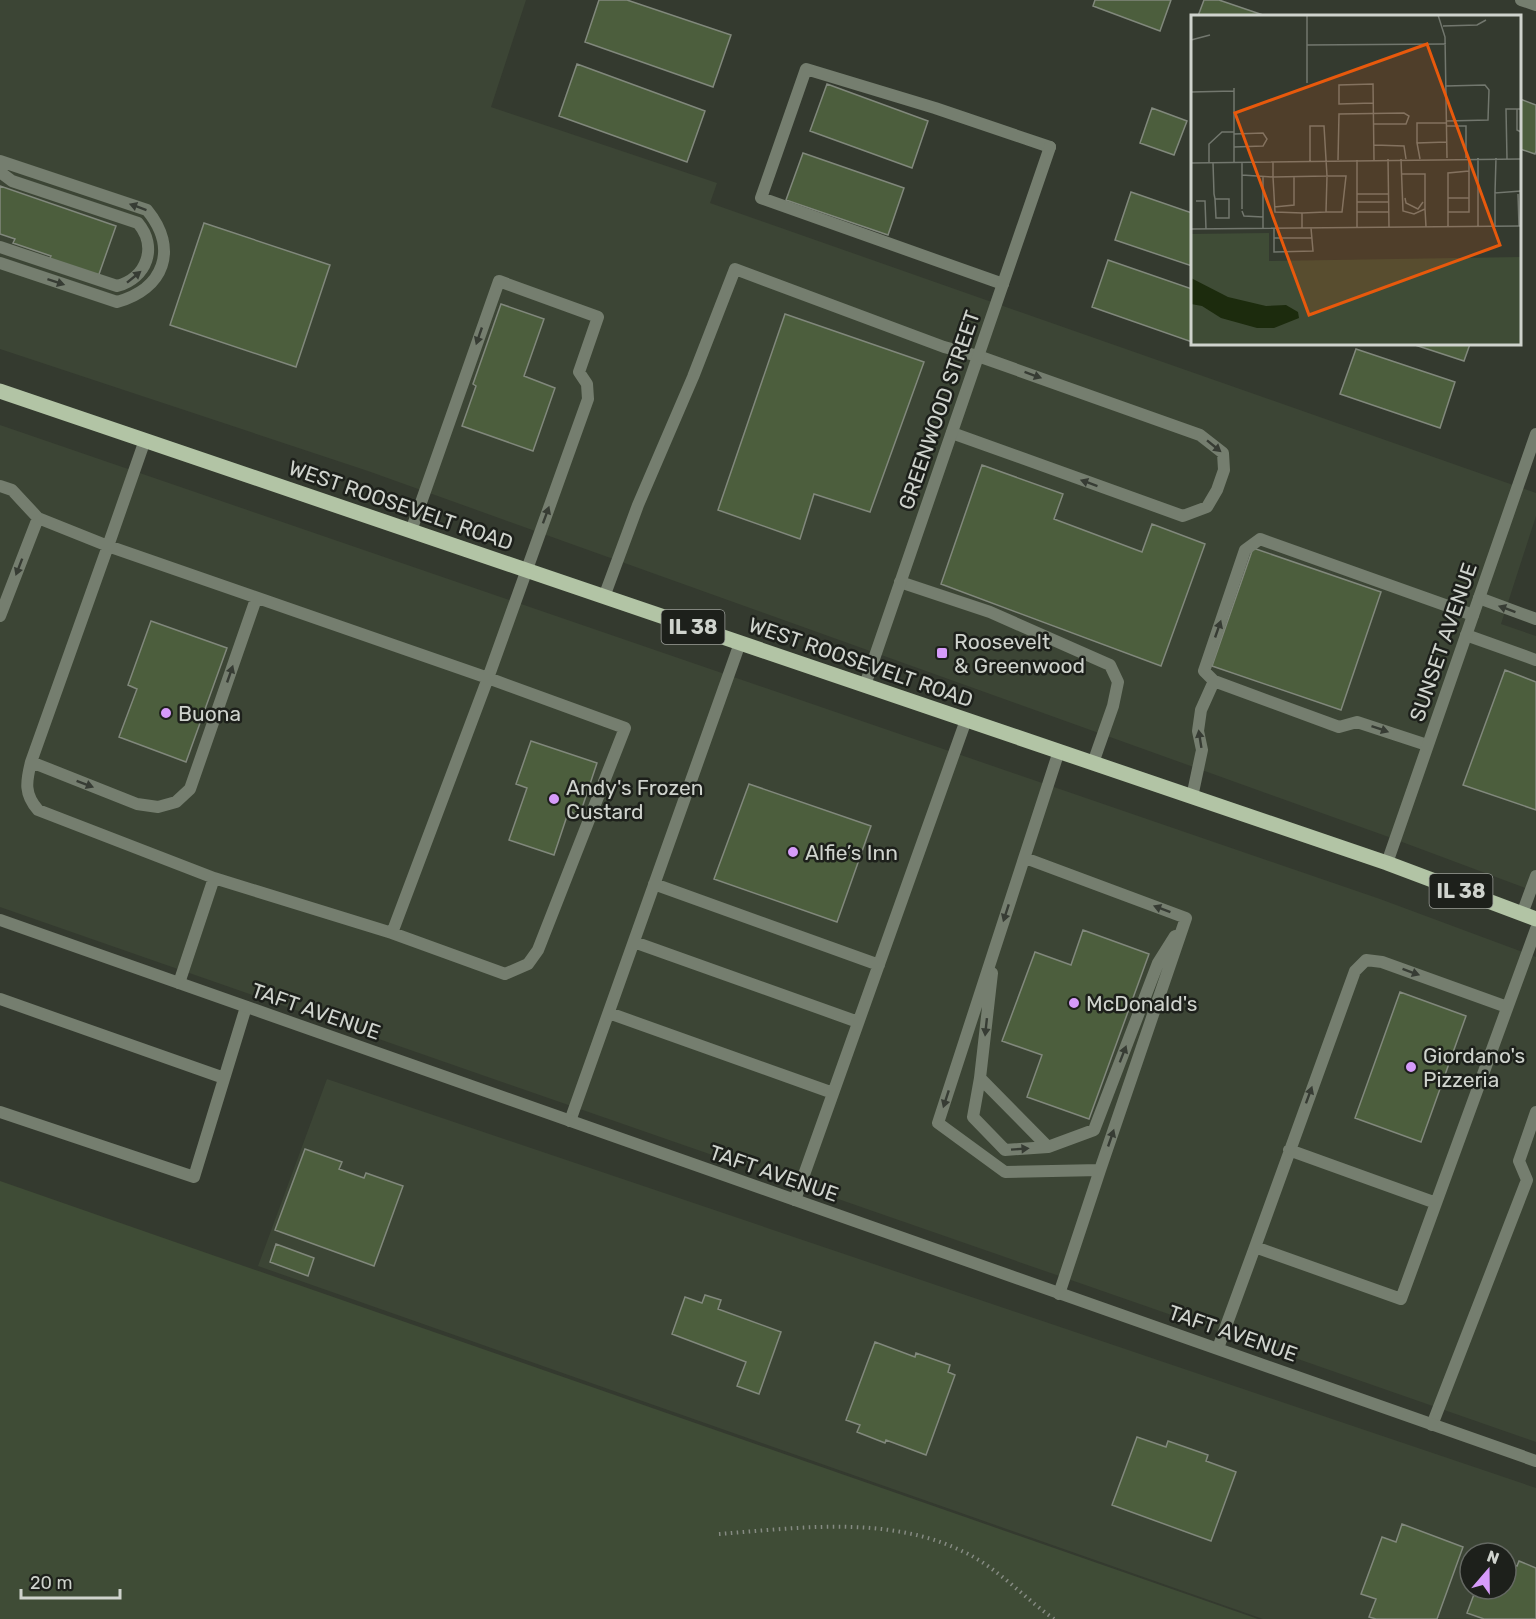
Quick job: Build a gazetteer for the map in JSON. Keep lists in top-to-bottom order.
{
  "streets": {
    "main road": ["WEST ROOSEVELT ROAD", "IL 38"],
    "street": ["GREENWOOD STREET", "SUNSET AVENUE", "TAFT AVENUE"]
  },
  "crossings": [
    ["GREENWOOD STREET", "WEST ROOSEVELT ROAD"],
    ["WEST ROOSEVELT ROAD", "SUNSET AVENUE"]
  ],
  "places": {
    "transit": ["Roosevelt & Greenwood"],
    "other": [
      "Buona",
      "Andy's Frozen Custard",
      "Alfie’s Inn",
      "McDonald's",
      "Giordano's Pizzeria"
    ]
  },
  "scale_bar": "20 m",
  "north": "top"
}
